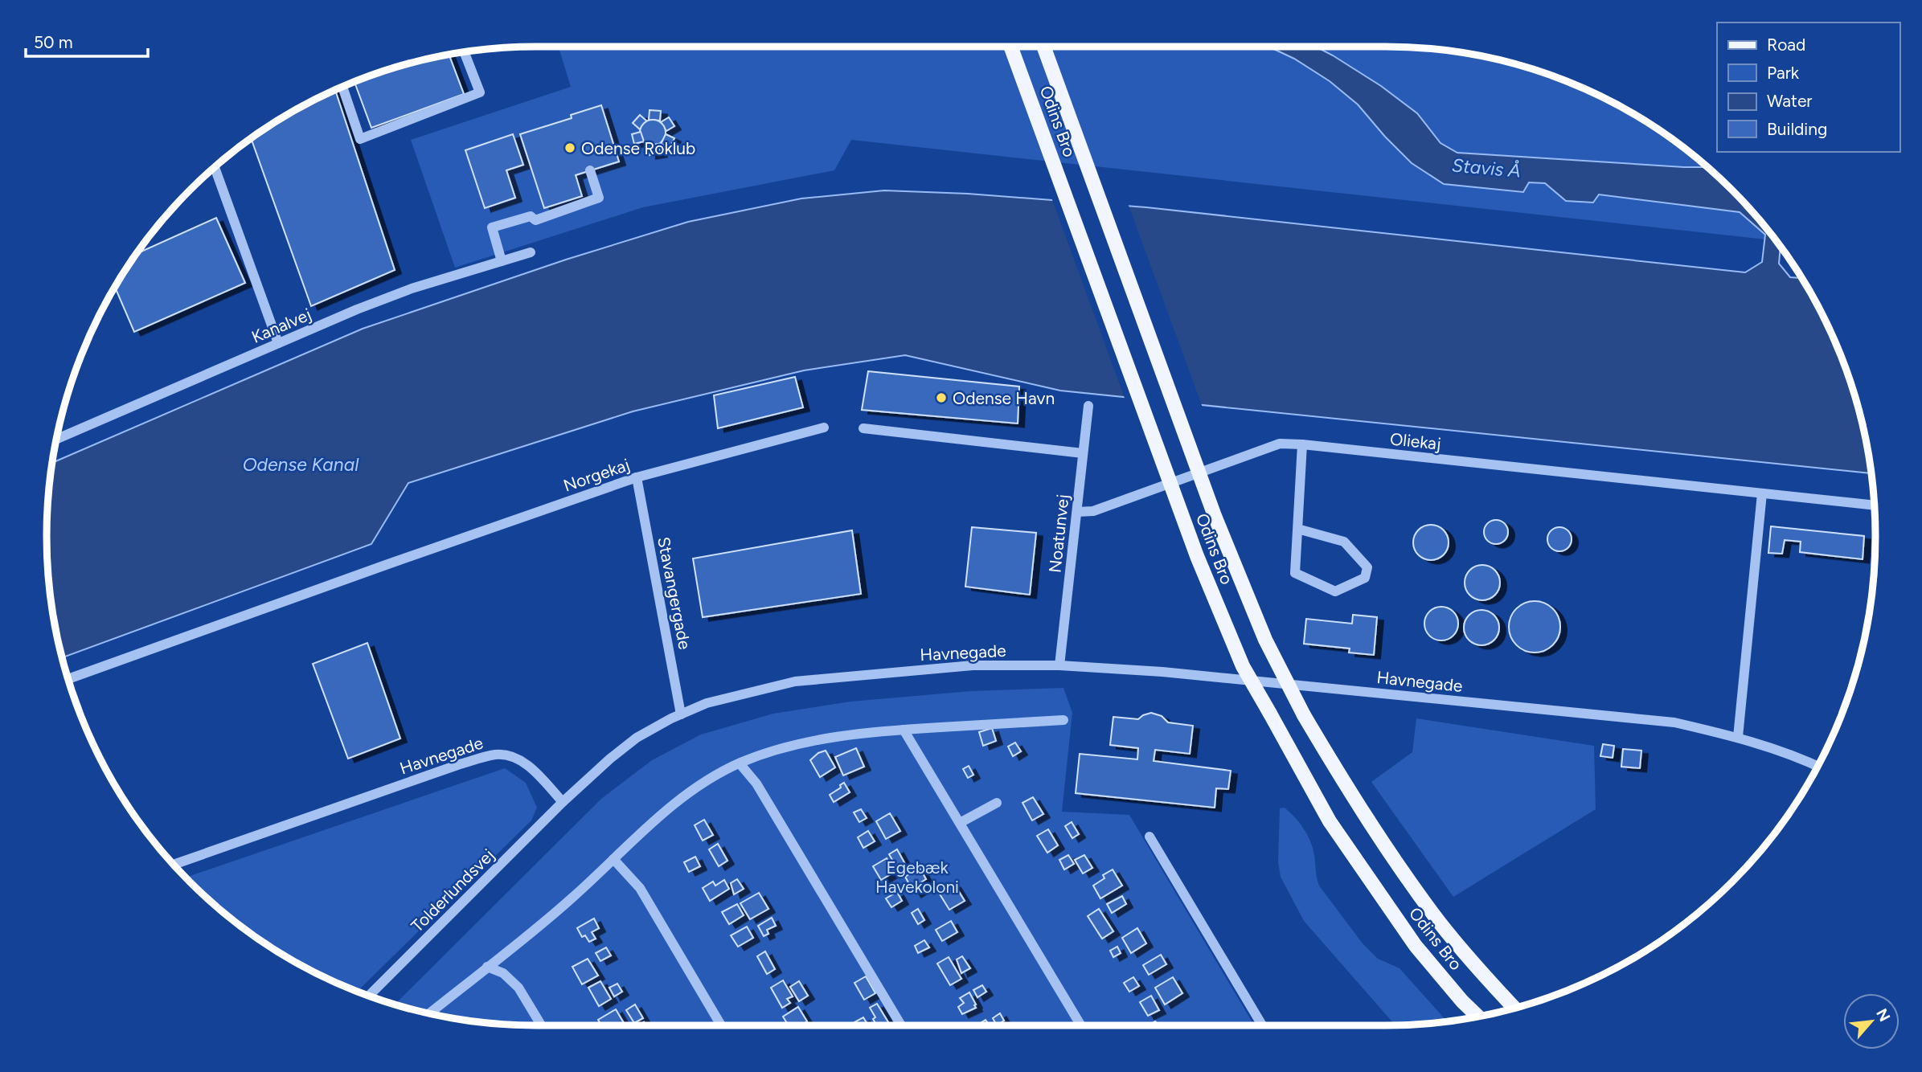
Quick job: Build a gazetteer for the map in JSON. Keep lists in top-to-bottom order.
{
  "streets": {
    "main road": ["Odins Bro"],
    "street": [
      "Kanalvej",
      "Oliekaj",
      "Norgekaj",
      "Noatunvej",
      "Stavangergade",
      "Havnegade",
      "Tolderlundsvej"
    ]
  },
  "crossings": [
    ["Oliekaj", "Noatunvej"],
    ["Norgekaj", "Stavangergade"],
    ["Noatunvej", "Havnegade"],
    ["Stavangergade", "Havnegade"],
    ["Havnegade", "Tolderlundsvej"]
  ],
  "water": ["Stavis Å", "Odense Kanal"],
  "parks": ["Egebæk Havekoloni"],
  "places": ["Odense Roklub", "Odense Havn"],
  "legend": [
    "Road",
    "Park",
    "Water",
    "Building"
  ],
  "scale_bar": "50 m",
  "north": "top right"
}
